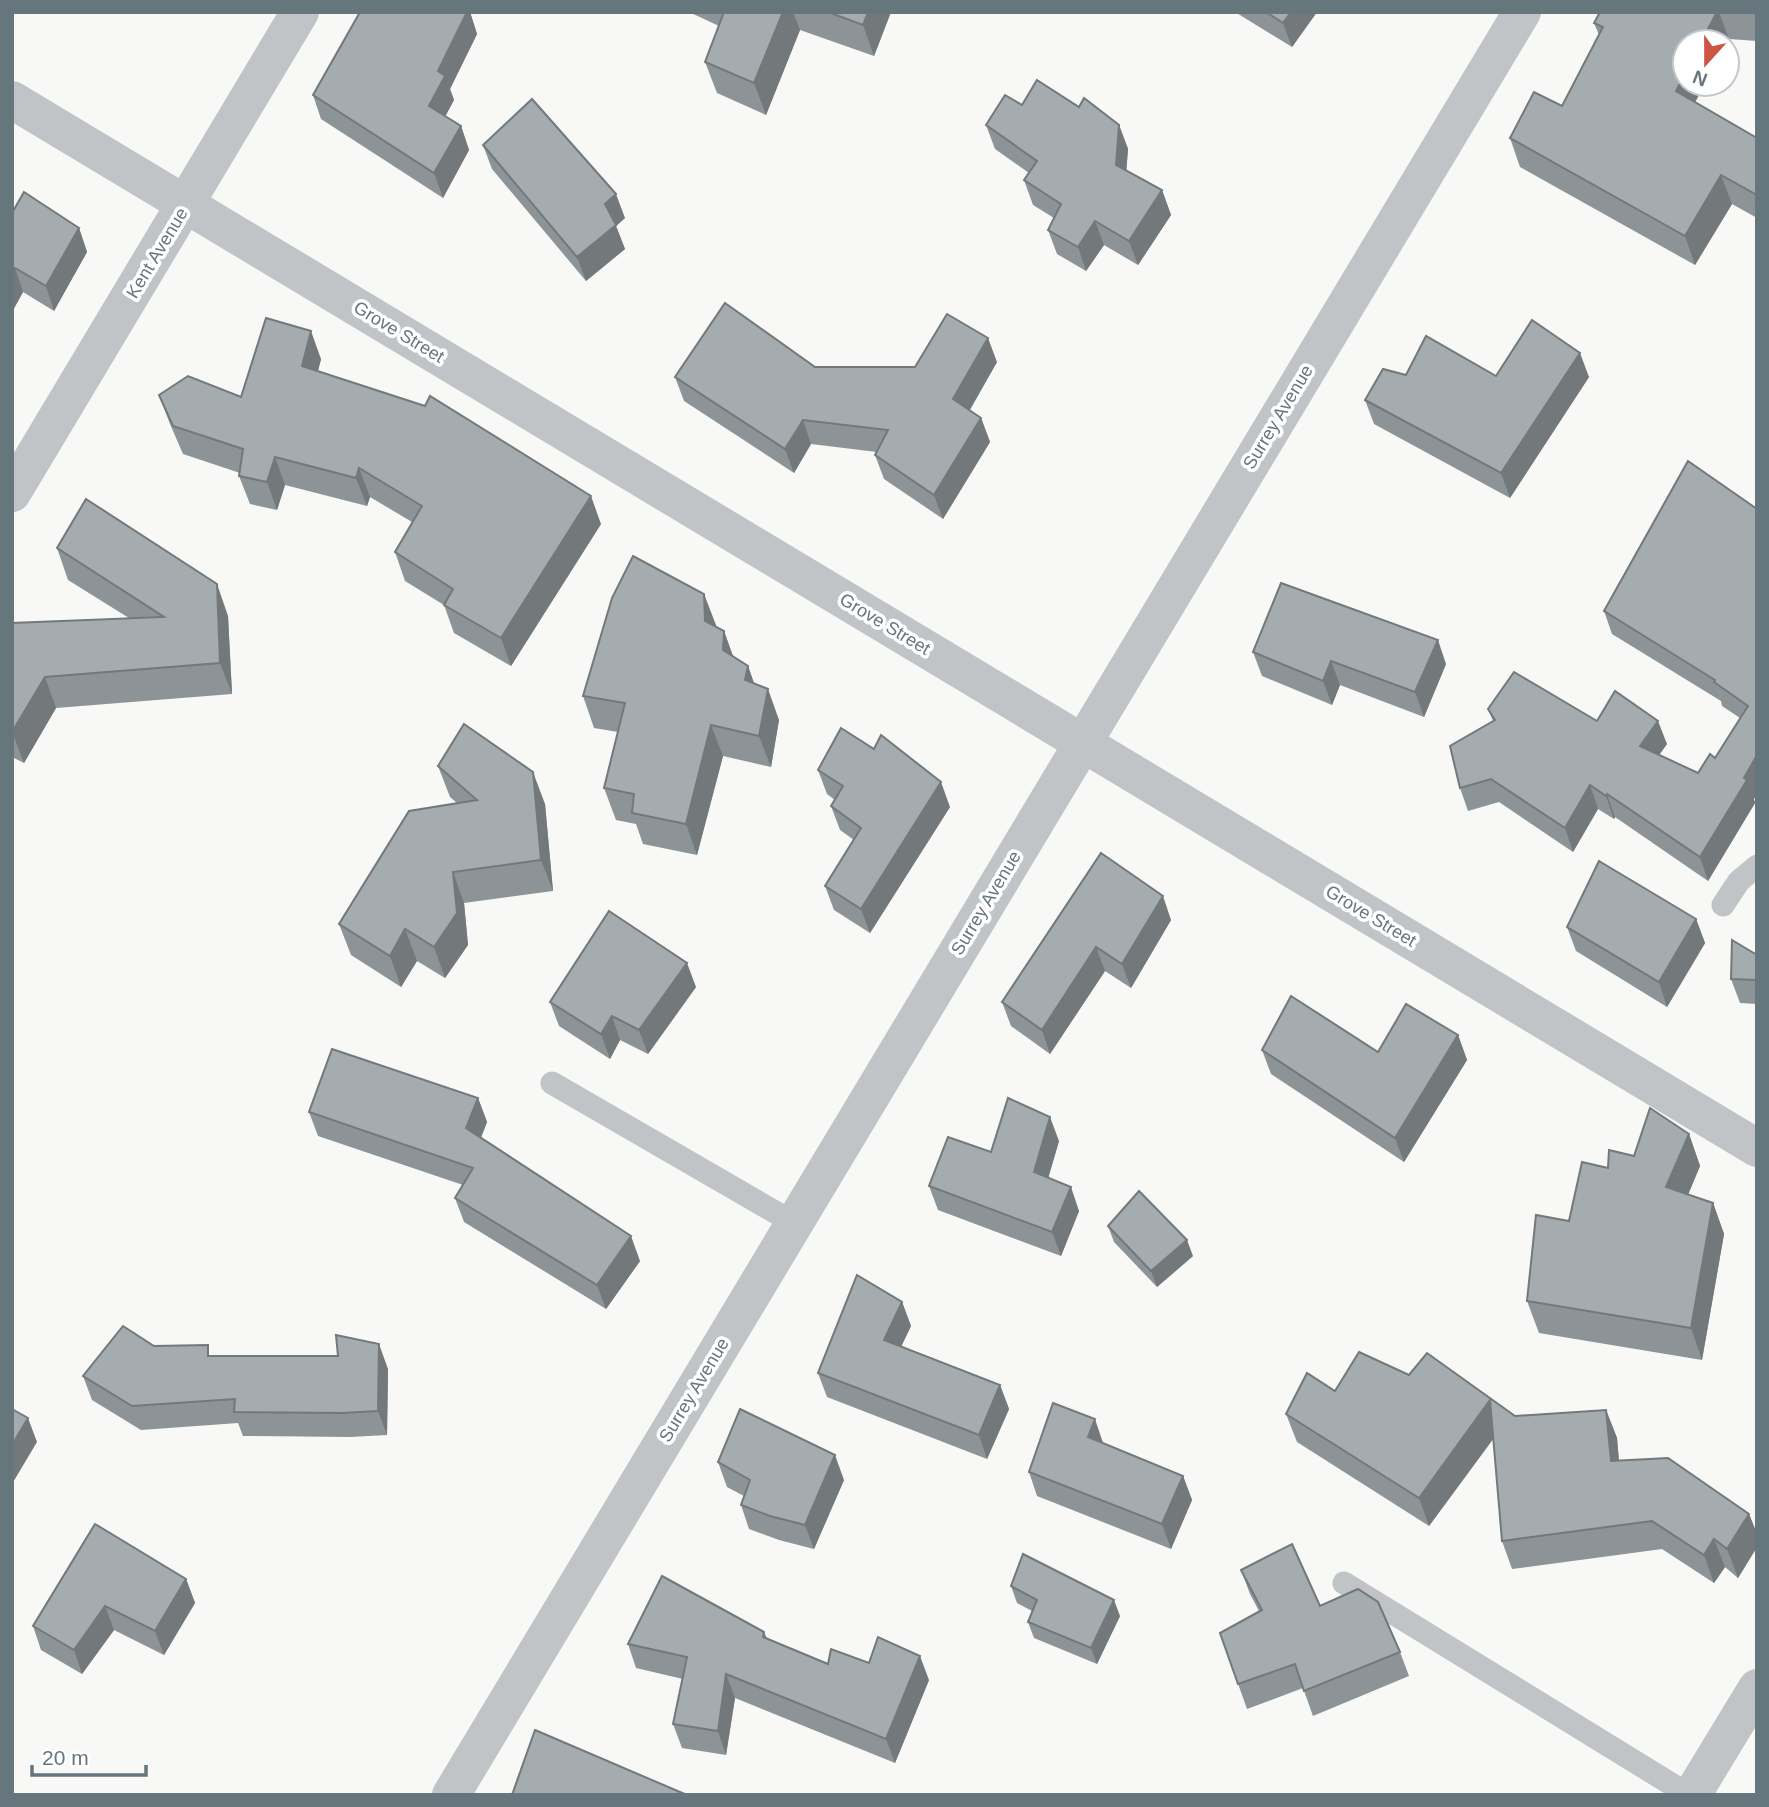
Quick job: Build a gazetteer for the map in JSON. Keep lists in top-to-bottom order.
{
  "streets": {
    "street": ["Kent Avenue", "Grove Street", "Surrey Avenue"]
  },
  "crossings": [
    ["Kent Avenue", "Grove Street"],
    ["Grove Street", "Surrey Avenue"]
  ],
  "scale_bar": "20 m",
  "north": "bottom"
}
